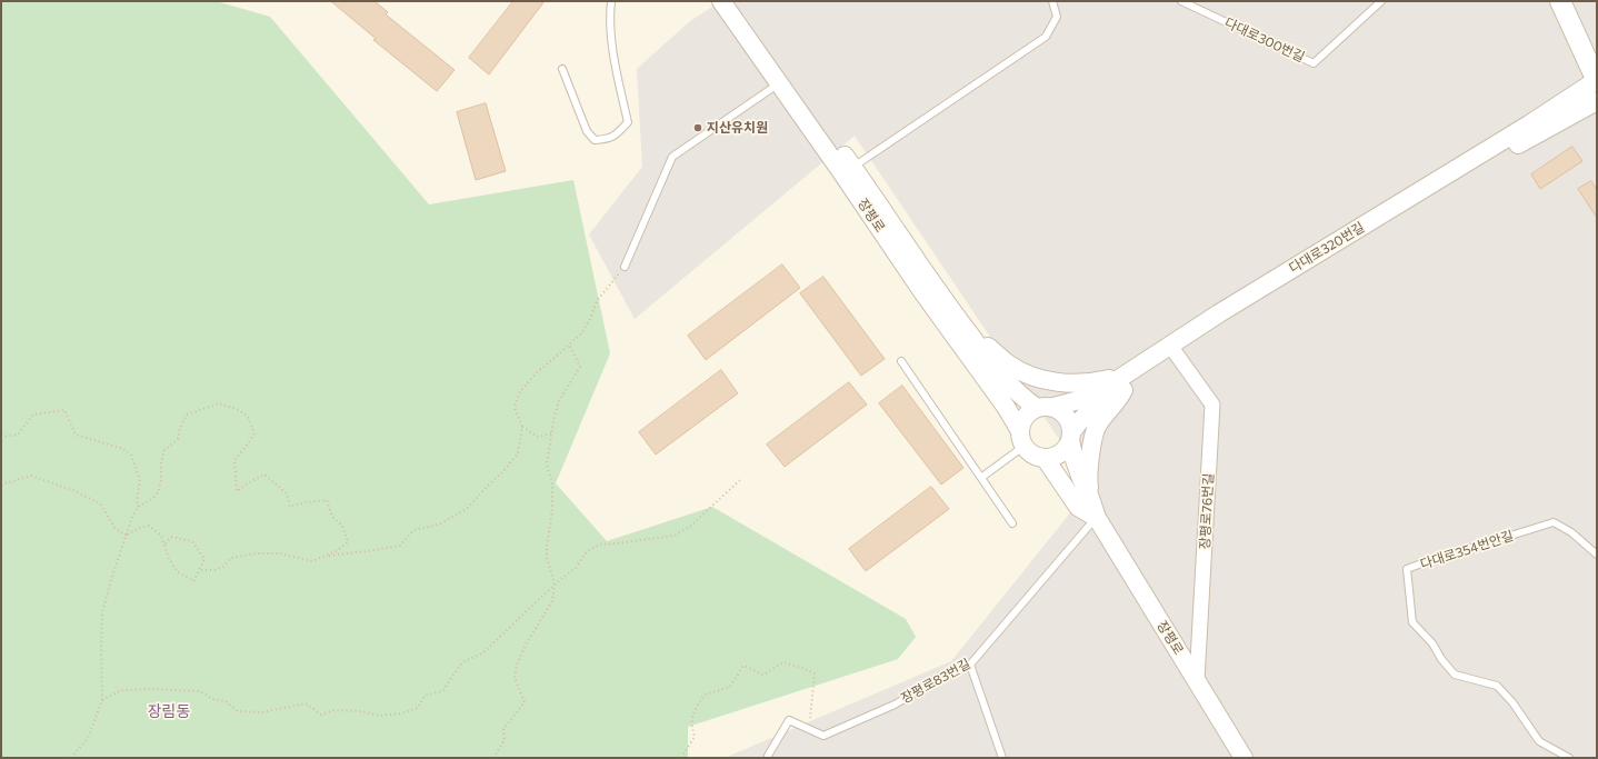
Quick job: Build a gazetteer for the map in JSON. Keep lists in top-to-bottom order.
{
  "streets": {
    "street": ["장평로", "다대로320번길", "장평로76번길"],
    "lane": ["다대로300번길", "다대로354번안길", "장평로83번길"]
  },
  "crossings": [
    ["장평로", "다대로320번길"],
    ["장평로", "장평로76번길"],
    ["장평로", "장평로83번길"],
    ["다대로320번길", "장평로76번길"]
  ],
  "districts": ["장림동"],
  "places": ["지산유치원"]
}
